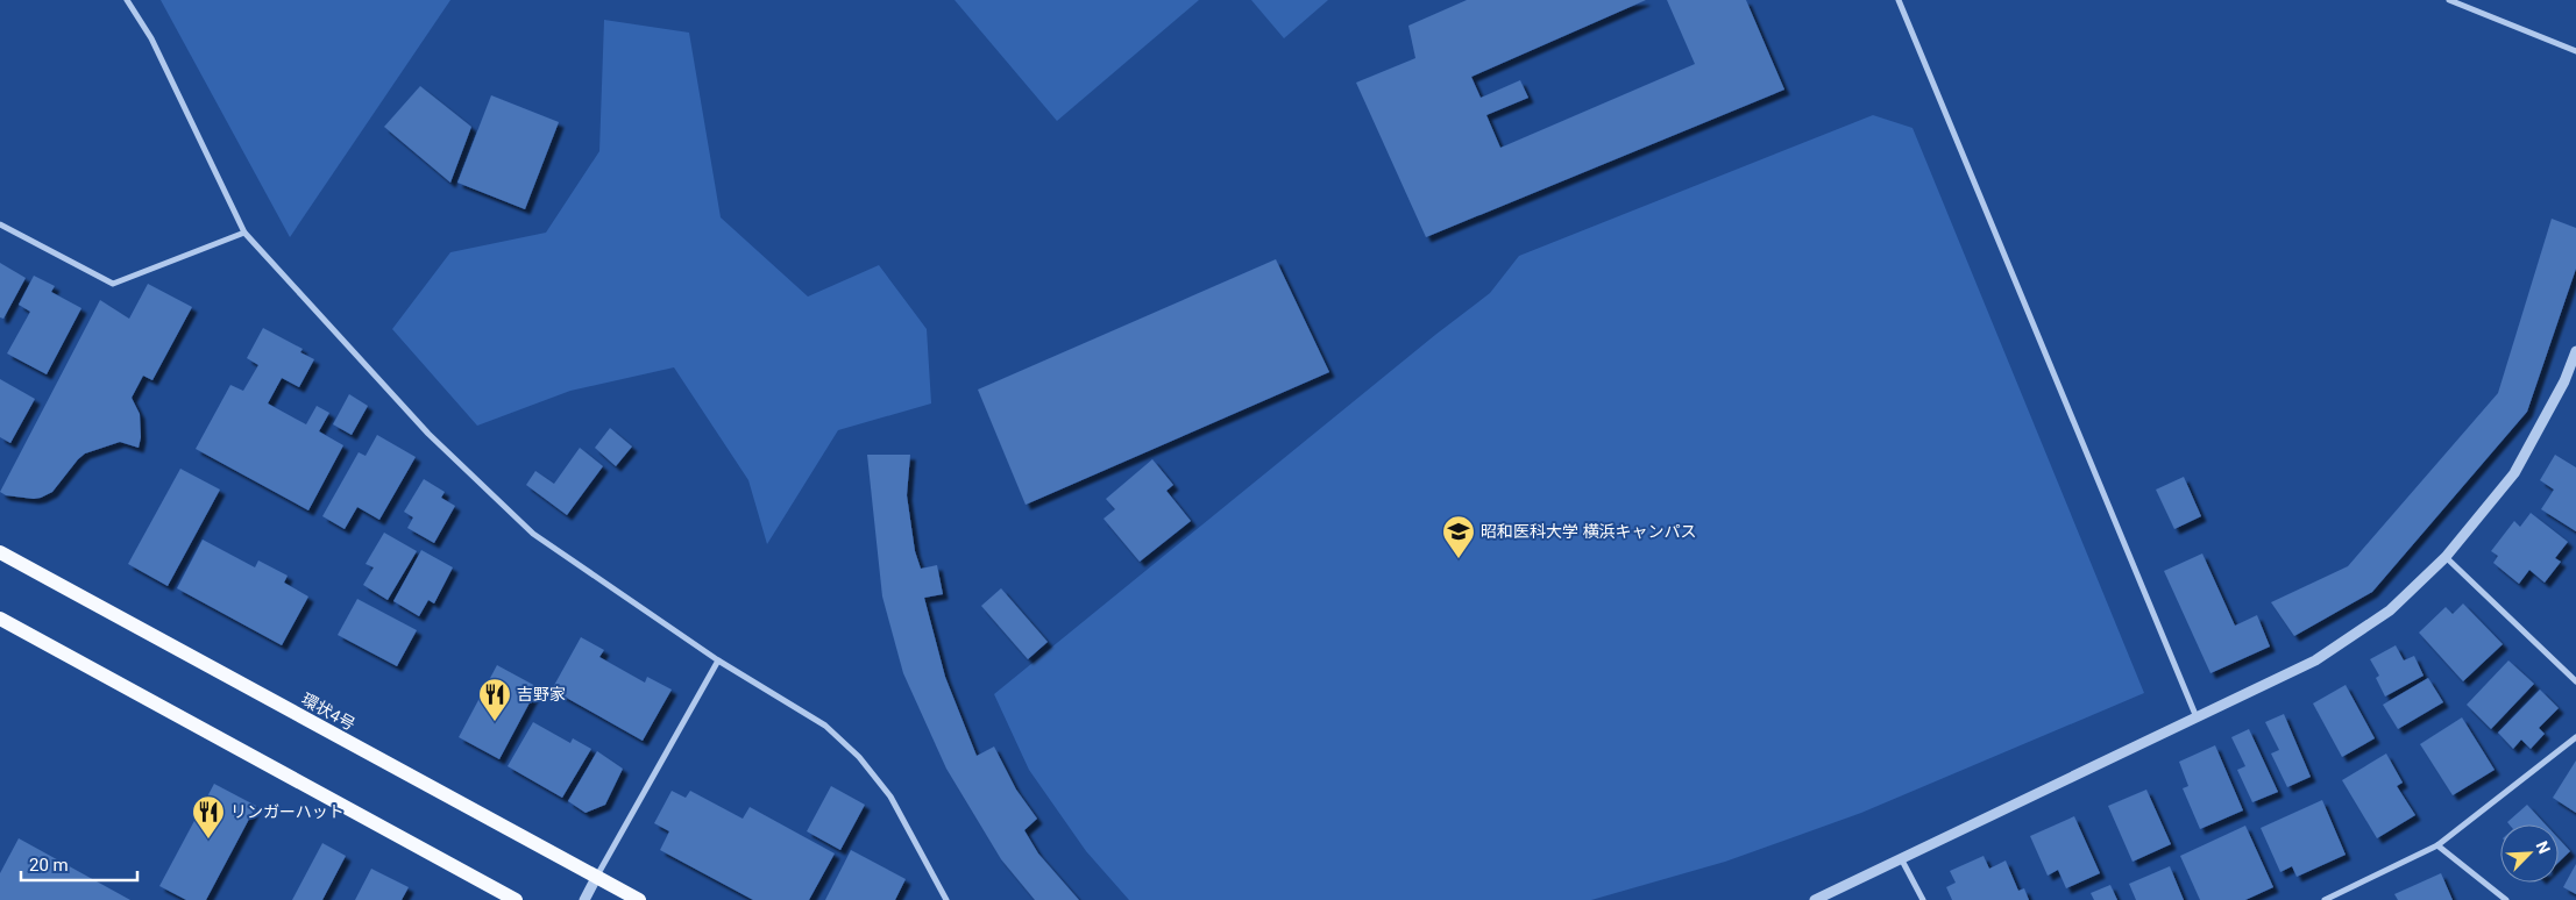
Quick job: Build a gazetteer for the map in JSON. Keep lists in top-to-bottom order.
{
  "streets": {
    "main road": ["環状4号"]
  },
  "places": {
    "school or university": ["昭和医科大学 横浜キャンパス"],
    "restaurant": ["吉野家", "リンガーハット"]
  },
  "scale_bar": "20 m",
  "north": "top right"
}
